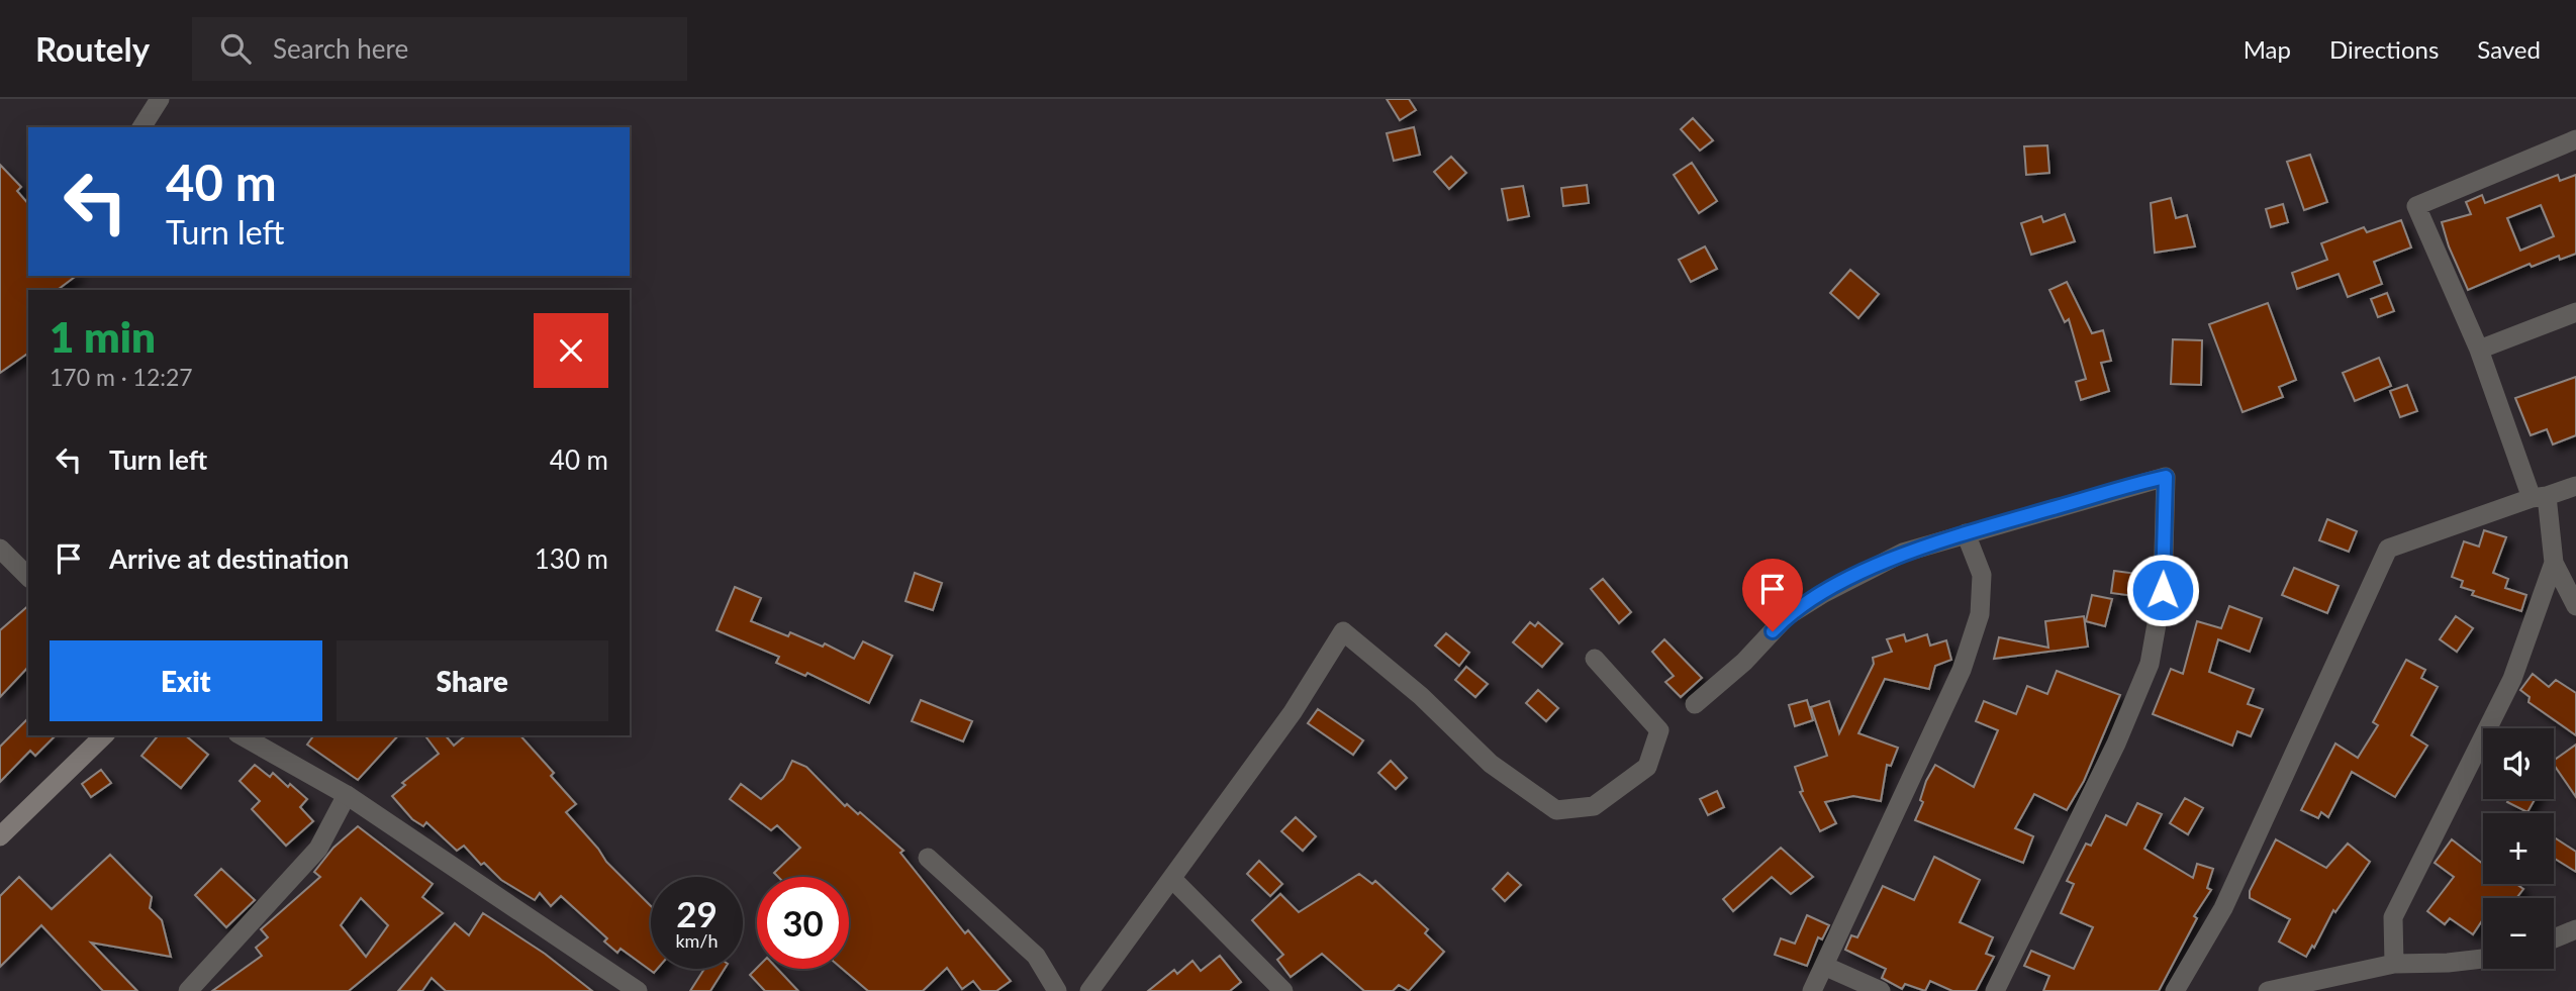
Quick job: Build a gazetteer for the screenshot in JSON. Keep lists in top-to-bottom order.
{
  "page": {
    "header": "Routely",
    "search": "Search here",
    "nav": ["Map", "Directions", "Saved"],
    "turn": ["40 m", "Turn left"],
    "heading": ["1 min", "170 m · 12:27"],
    "list": [
      {
        "name": "Turn left",
        "value": "40 m"
      },
      {
        "name": "Arrive at destination",
        "value": "130 m"
      }
    ],
    "buttons": ["Exit", "Share"],
    "map_buttons": ["+", "−"],
    "speed": "29 km/h",
    "limit": "30"
  }
}
